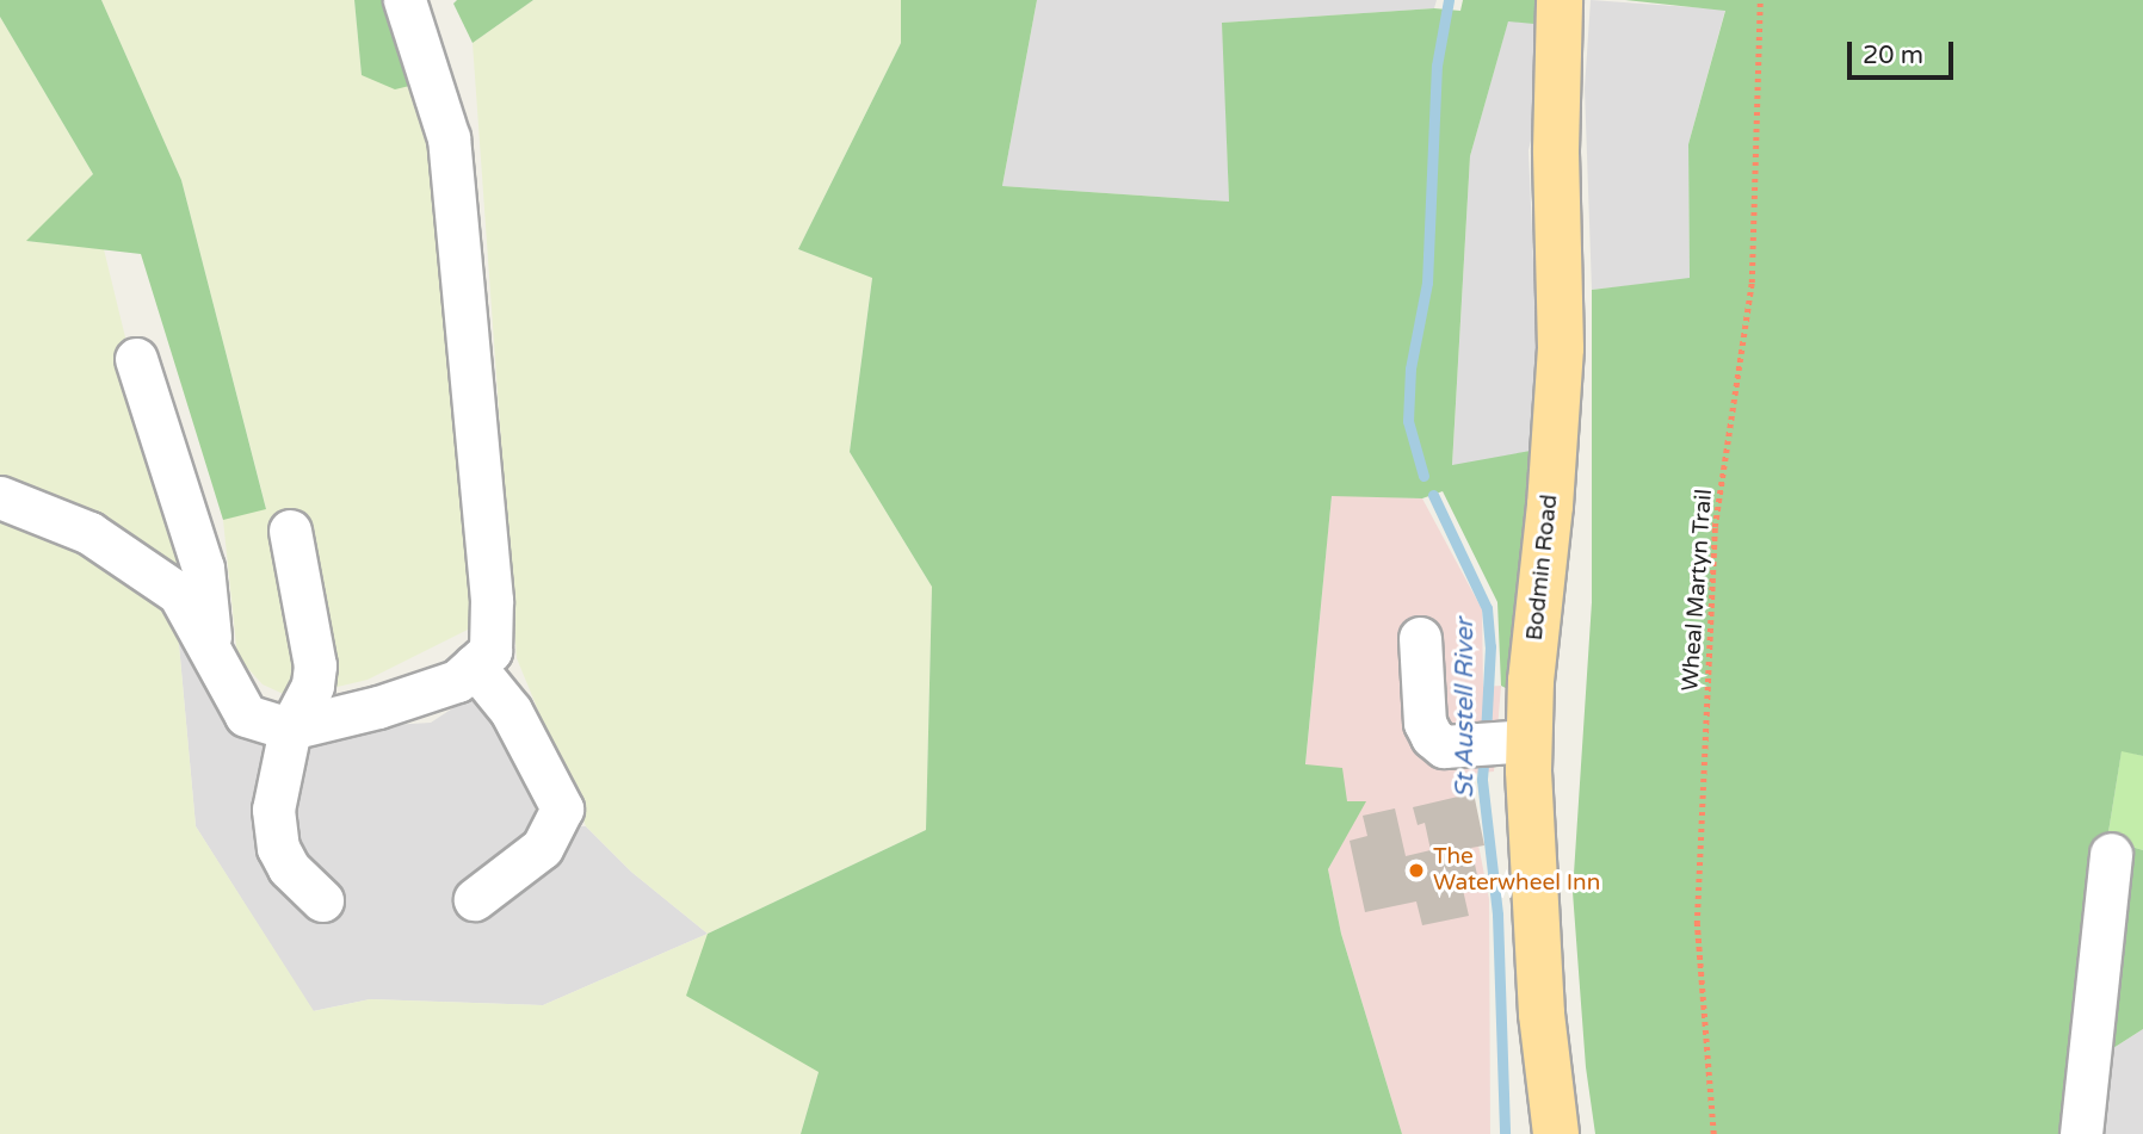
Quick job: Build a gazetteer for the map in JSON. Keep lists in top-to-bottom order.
{
  "streets": {
    "main road": ["Bodmin Road"],
    "path": ["Wheal Martyn Trail"]
  },
  "water": ["St Austell River"],
  "places": ["The Waterwheel Inn"],
  "scale_bar": "20 m"
}
